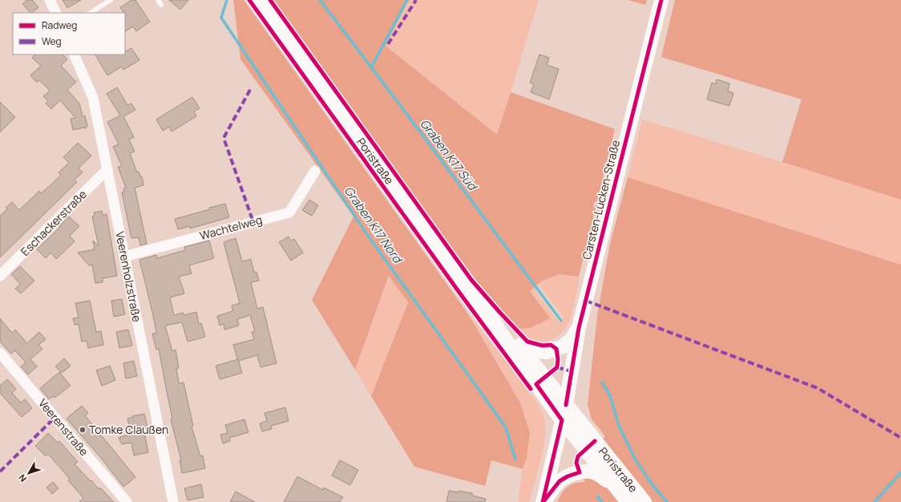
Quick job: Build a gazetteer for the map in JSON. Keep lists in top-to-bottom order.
{
  "streets": {
    "main road": ["Poristraße", "Carsten-Lücken-Straße"],
    "street": [
      "Eschackerstraße",
      "Wachtelweg",
      "Veerenholzstraße",
      "Veerenstraße"
    ]
  },
  "crossings": [
    ["Poristraße", "Carsten-Lücken-Straße"],
    ["Eschackerstraße", "Veerenholzstraße"],
    ["Wachtelweg", "Veerenholzstraße"]
  ],
  "water": ["Graben K17 Süd", "Graben K17 Nord"],
  "places": ["Tomke Claußen"],
  "legend": ["Radweg", "Weg"],
  "north": "bottom left"
}
